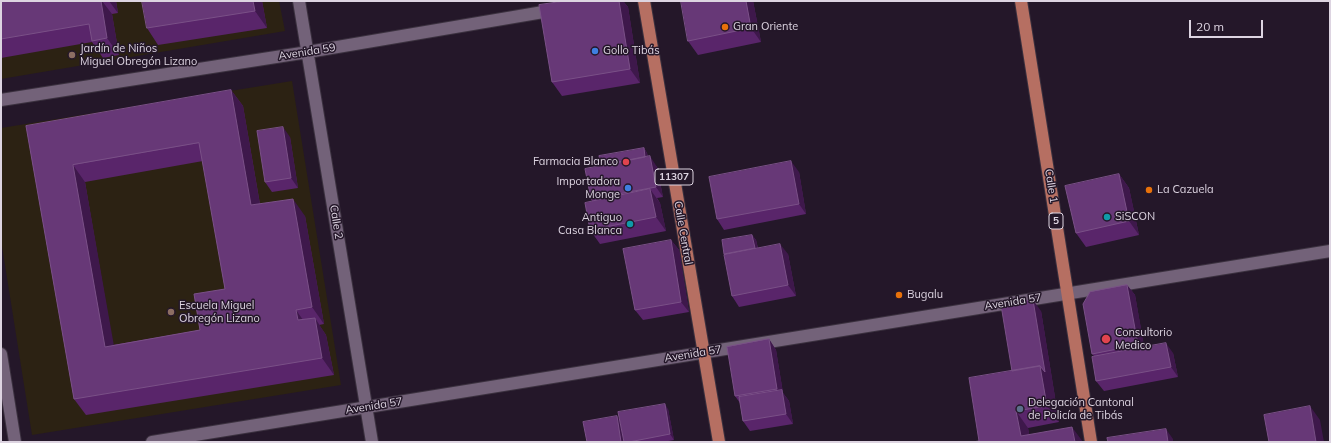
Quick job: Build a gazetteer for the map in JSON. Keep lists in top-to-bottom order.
{
  "streets": {
    "main road": [
      "11307",
      "Calle 1",
      "5",
      "Calle Central"
    ],
    "street": ["Avenida 59", "Calle 2", "Avenida 57"]
  },
  "crossings": [
    ["Avenida 59", "Calle 2"],
    ["Calle 1", "Avenida 57"],
    ["Calle 2", "Avenida 57"],
    ["Calle Central", "Avenida 57"]
  ],
  "places": [
    "Gran Oriente",
    "Gollo Tibás",
    "Jardín de Niños Miguel Obregón Lizano",
    "Farmacia Blanco",
    "Importadora Monge",
    "La Cazuela",
    "SiSCON",
    "Antiguo Casa Blanca",
    "Bugalu",
    "Escuela Miguel Obregón Lizano",
    "Consultorio Medico",
    "Delegación Cantonal de Policía de Tibás"
  ],
  "scale_bar": "20 m"
}
